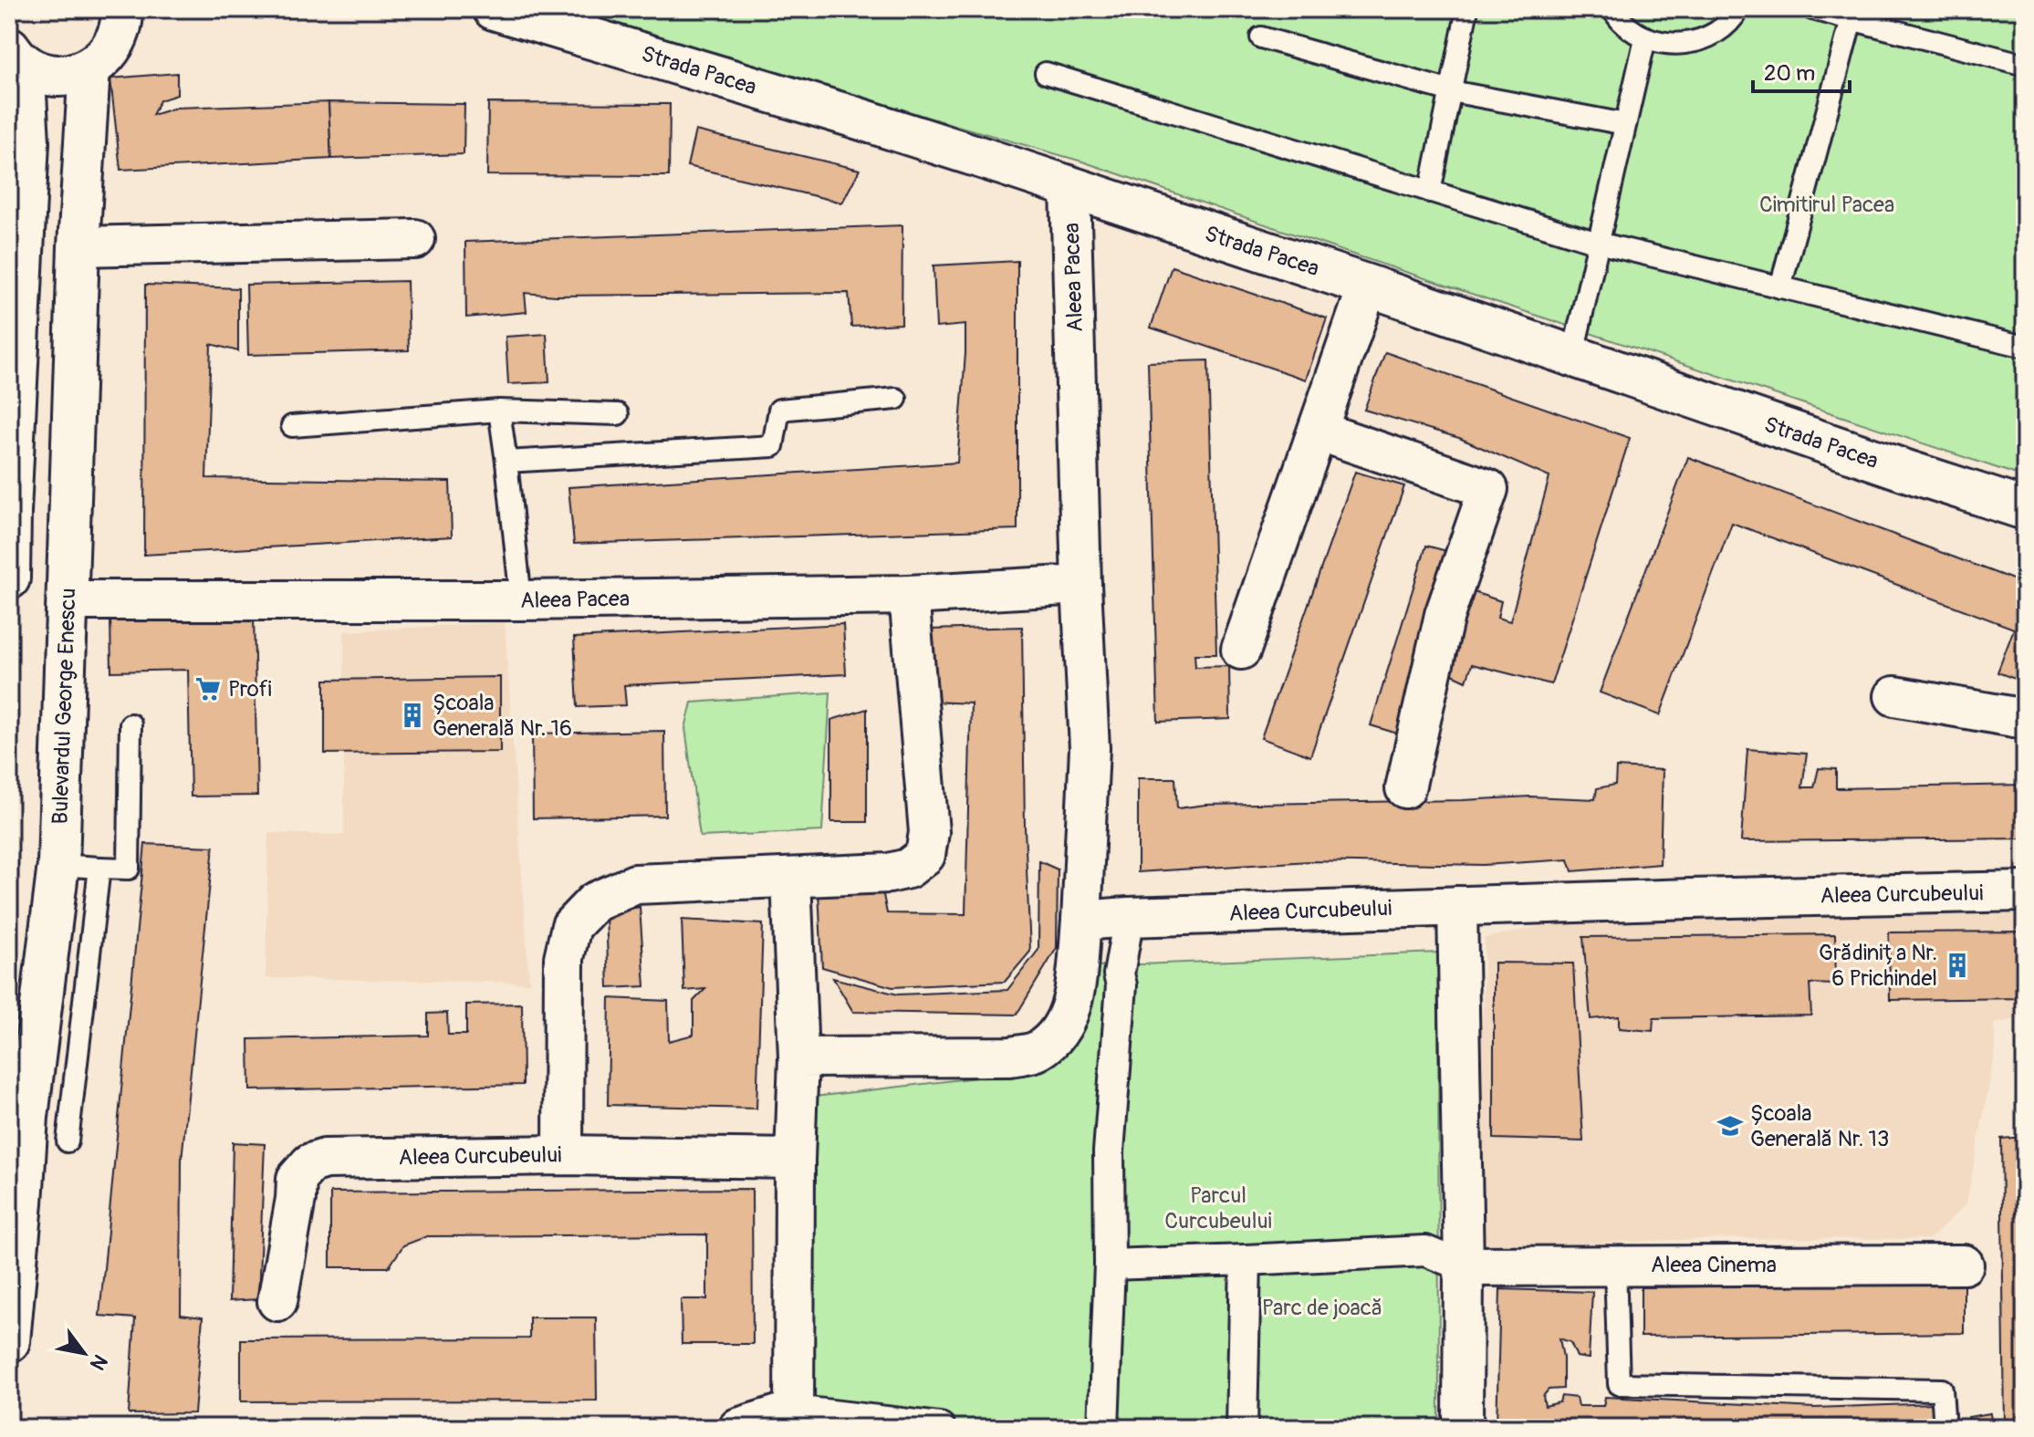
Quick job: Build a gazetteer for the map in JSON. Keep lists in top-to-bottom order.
{
  "streets": {
    "main road": ["Strada Pacea", "Bulevardul George Enescu"],
    "street": ["Aleea Pacea", "Aleea Curcubeului", "Aleea Cinema"]
  },
  "crossings": [
    ["Strada Pacea", "Aleea Pacea"],
    ["Aleea Pacea", "Bulevardul George Enescu"],
    ["Aleea Pacea", "Aleea Curcubeului"]
  ],
  "parks": ["Cimitirul Pacea", "Parcul Curcubeului", "Parc de joacă"],
  "places": {
    "supermarket": ["Profi"],
    "building": ["Școala Generală Nr. 16", "Grădinița Nr. 6 Prichindel"],
    "school or university": ["Școala Generală Nr. 13"]
  },
  "scale_bar": "20 m",
  "north": "bottom right"
}
